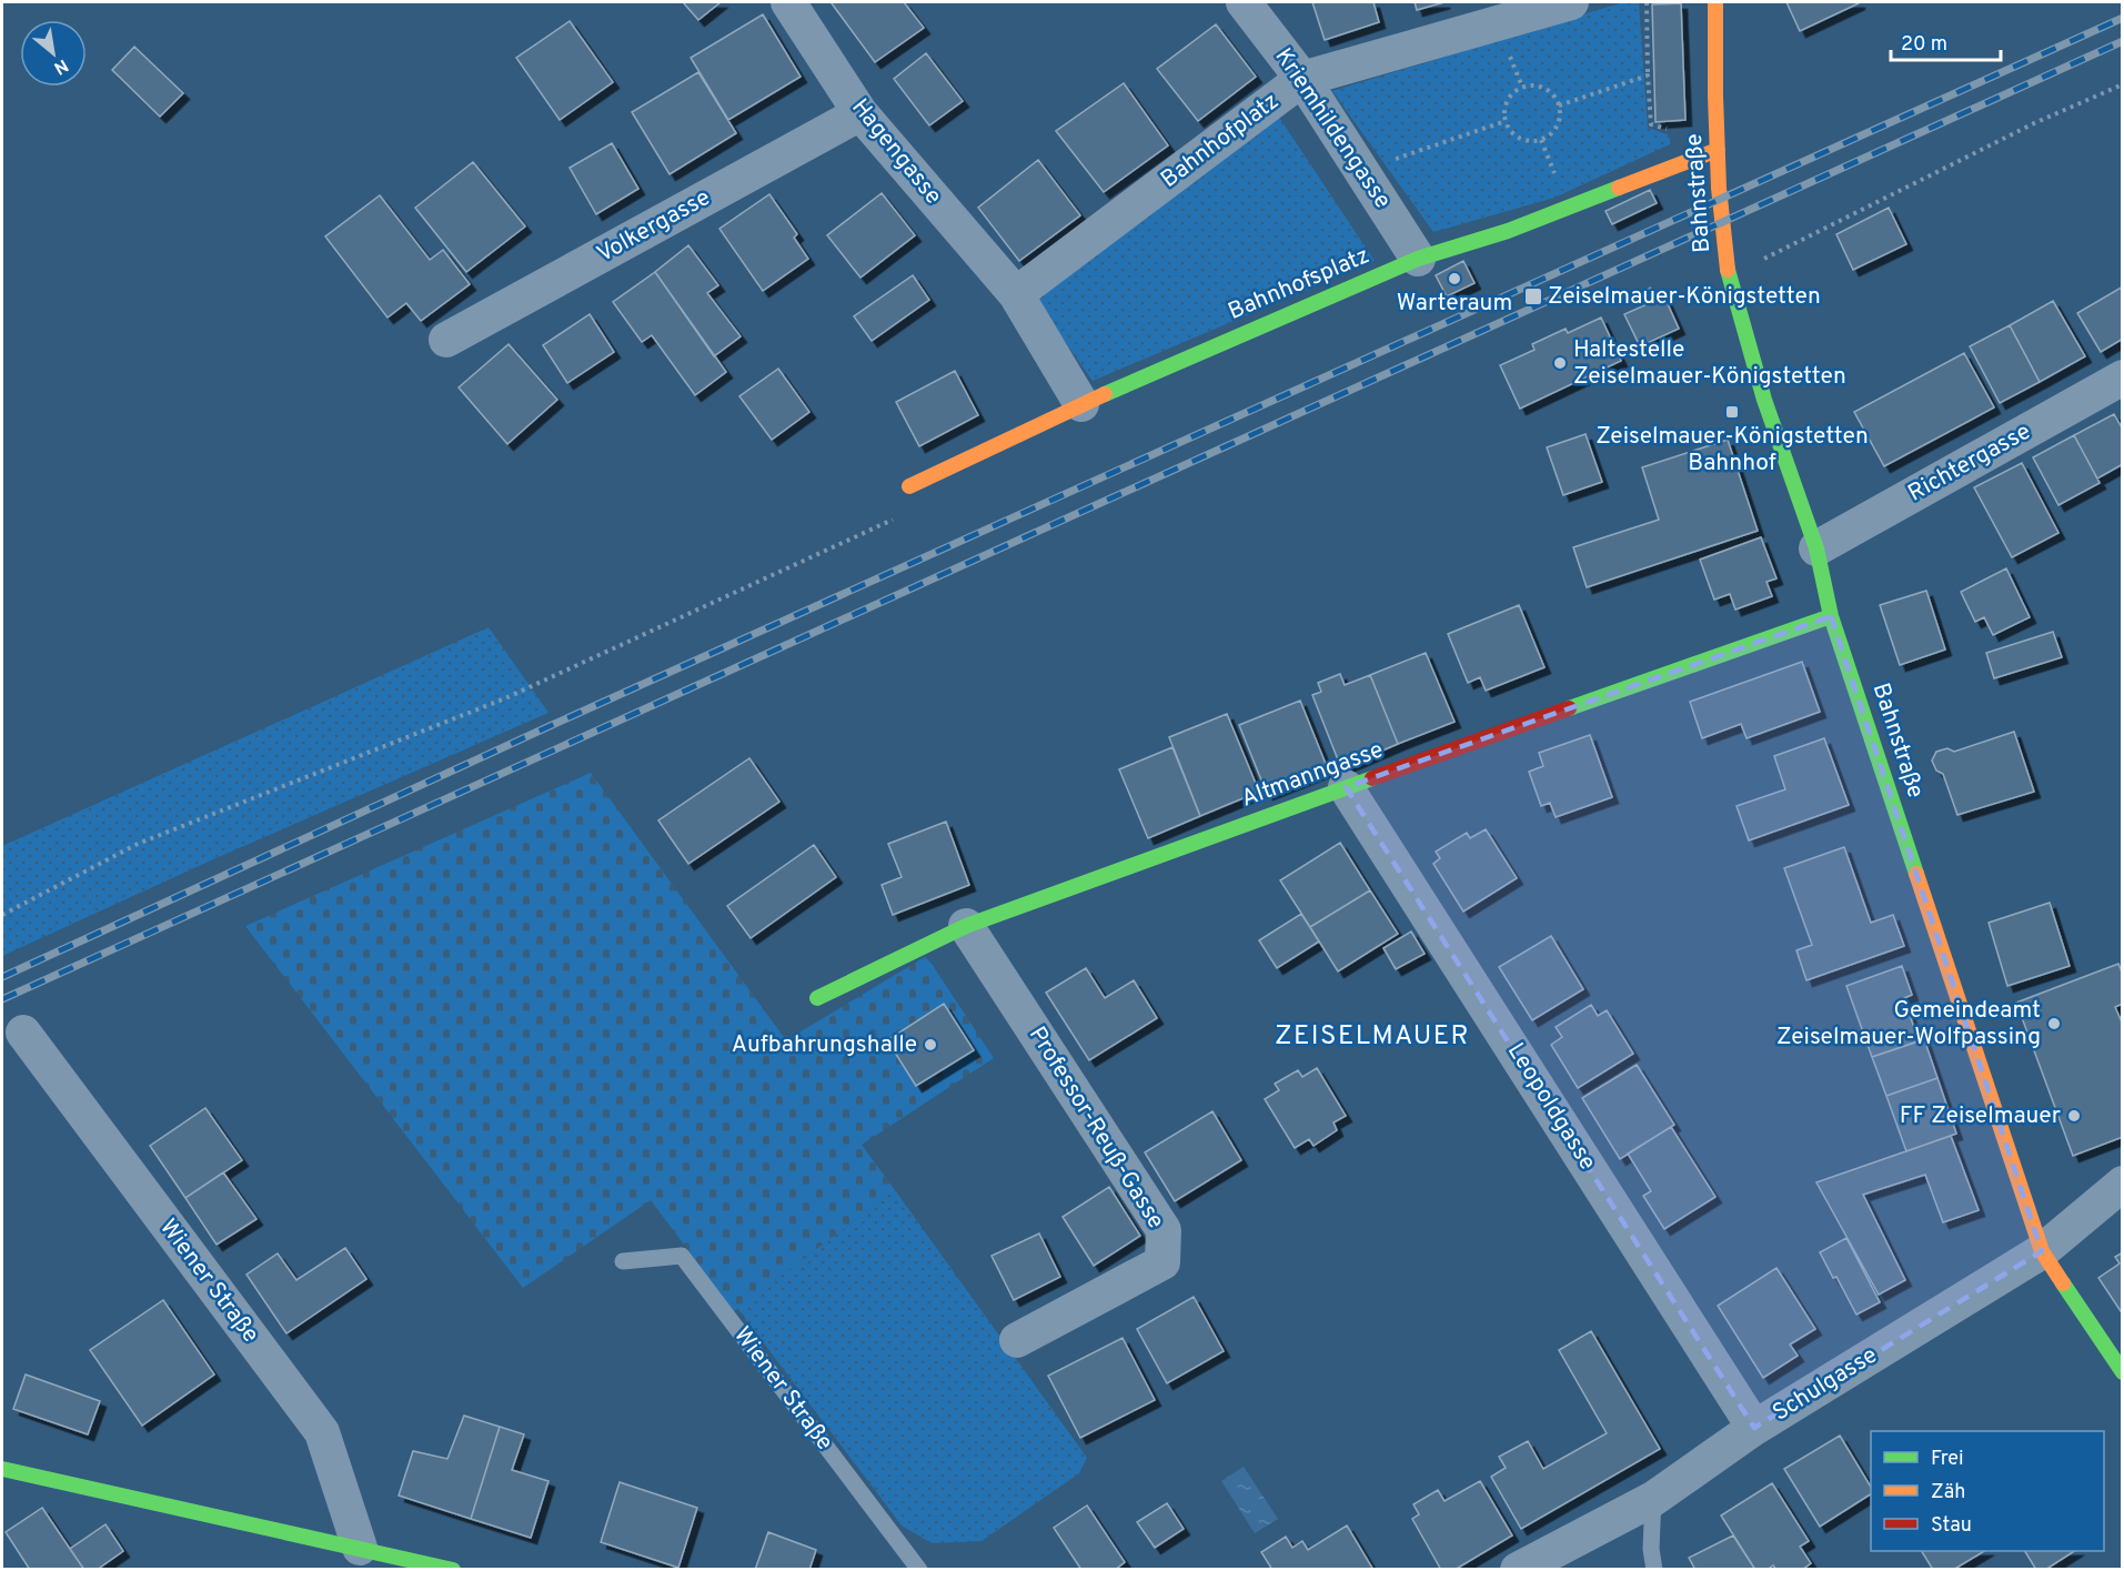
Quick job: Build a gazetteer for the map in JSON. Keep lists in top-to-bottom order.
{
  "streets": {
    "street": [
      "Kriemhildengasse",
      "Bahnhofplatz",
      "Hagengasse",
      "Bahnstraße",
      "Volkergasse",
      "Bahnhofsplatz",
      "Richtergasse",
      "Altmanngasse",
      "Leopoldgasse",
      "Professor-Reuß-Gasse",
      "Wiener Straße",
      "Schulgasse"
    ]
  },
  "crossings": [
    ["Kriemhildengasse", "Bahnhofplatz"],
    ["Kriemhildengasse", "Bahnhofsplatz"],
    ["Bahnhofplatz", "Hagengasse"],
    ["Hagengasse", "Volkergasse"],
    ["Bahnstraße", "Bahnhofsplatz"],
    ["Bahnstraße", "Richtergasse"],
    ["Bahnstraße", "Altmanngasse"],
    ["Bahnstraße", "Schulgasse"],
    ["Altmanngasse", "Leopoldgasse"],
    ["Altmanngasse", "Professor-Reuß-Gasse"],
    ["Leopoldgasse", "Schulgasse"]
  ],
  "districts": ["ZEISELMAUER"],
  "places": {
    "other": [
      "Warteraum",
      "Haltestelle Zeiselmauer-Königstetten",
      "Gemeindeamt Zeiselmauer-Wolfpassing",
      "Aufbahrungshalle",
      "FF Zeiselmauer"
    ],
    "transit": ["Zeiselmauer-Königstetten", "Zeiselmauer-Königstetten Bahnhof"]
  },
  "legend": ["Frei", "Zäh", "Stau"],
  "scale_bar": "20 m",
  "north": "bottom right"
}
